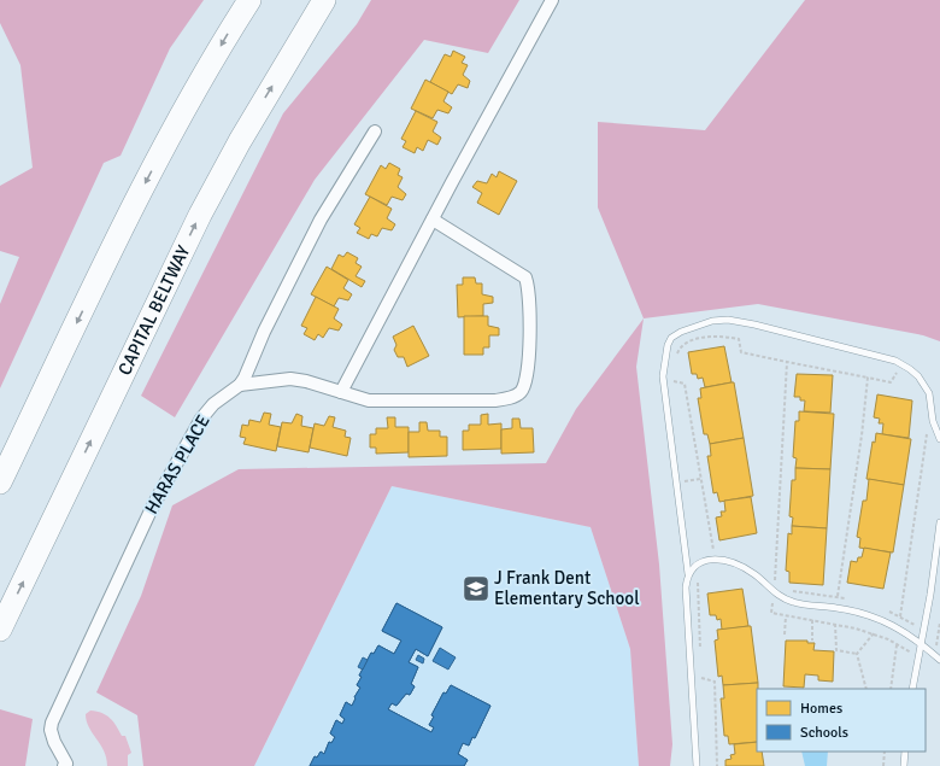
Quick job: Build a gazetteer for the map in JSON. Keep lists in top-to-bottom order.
{
  "streets": {
    "highway": ["CAPITAL BELTWAY"],
    "street": ["HARAS PLACE"]
  },
  "places": {
    "school or university": ["J Frank Dent Elementary School"]
  },
  "legend": ["Homes", "Schools"]
}
